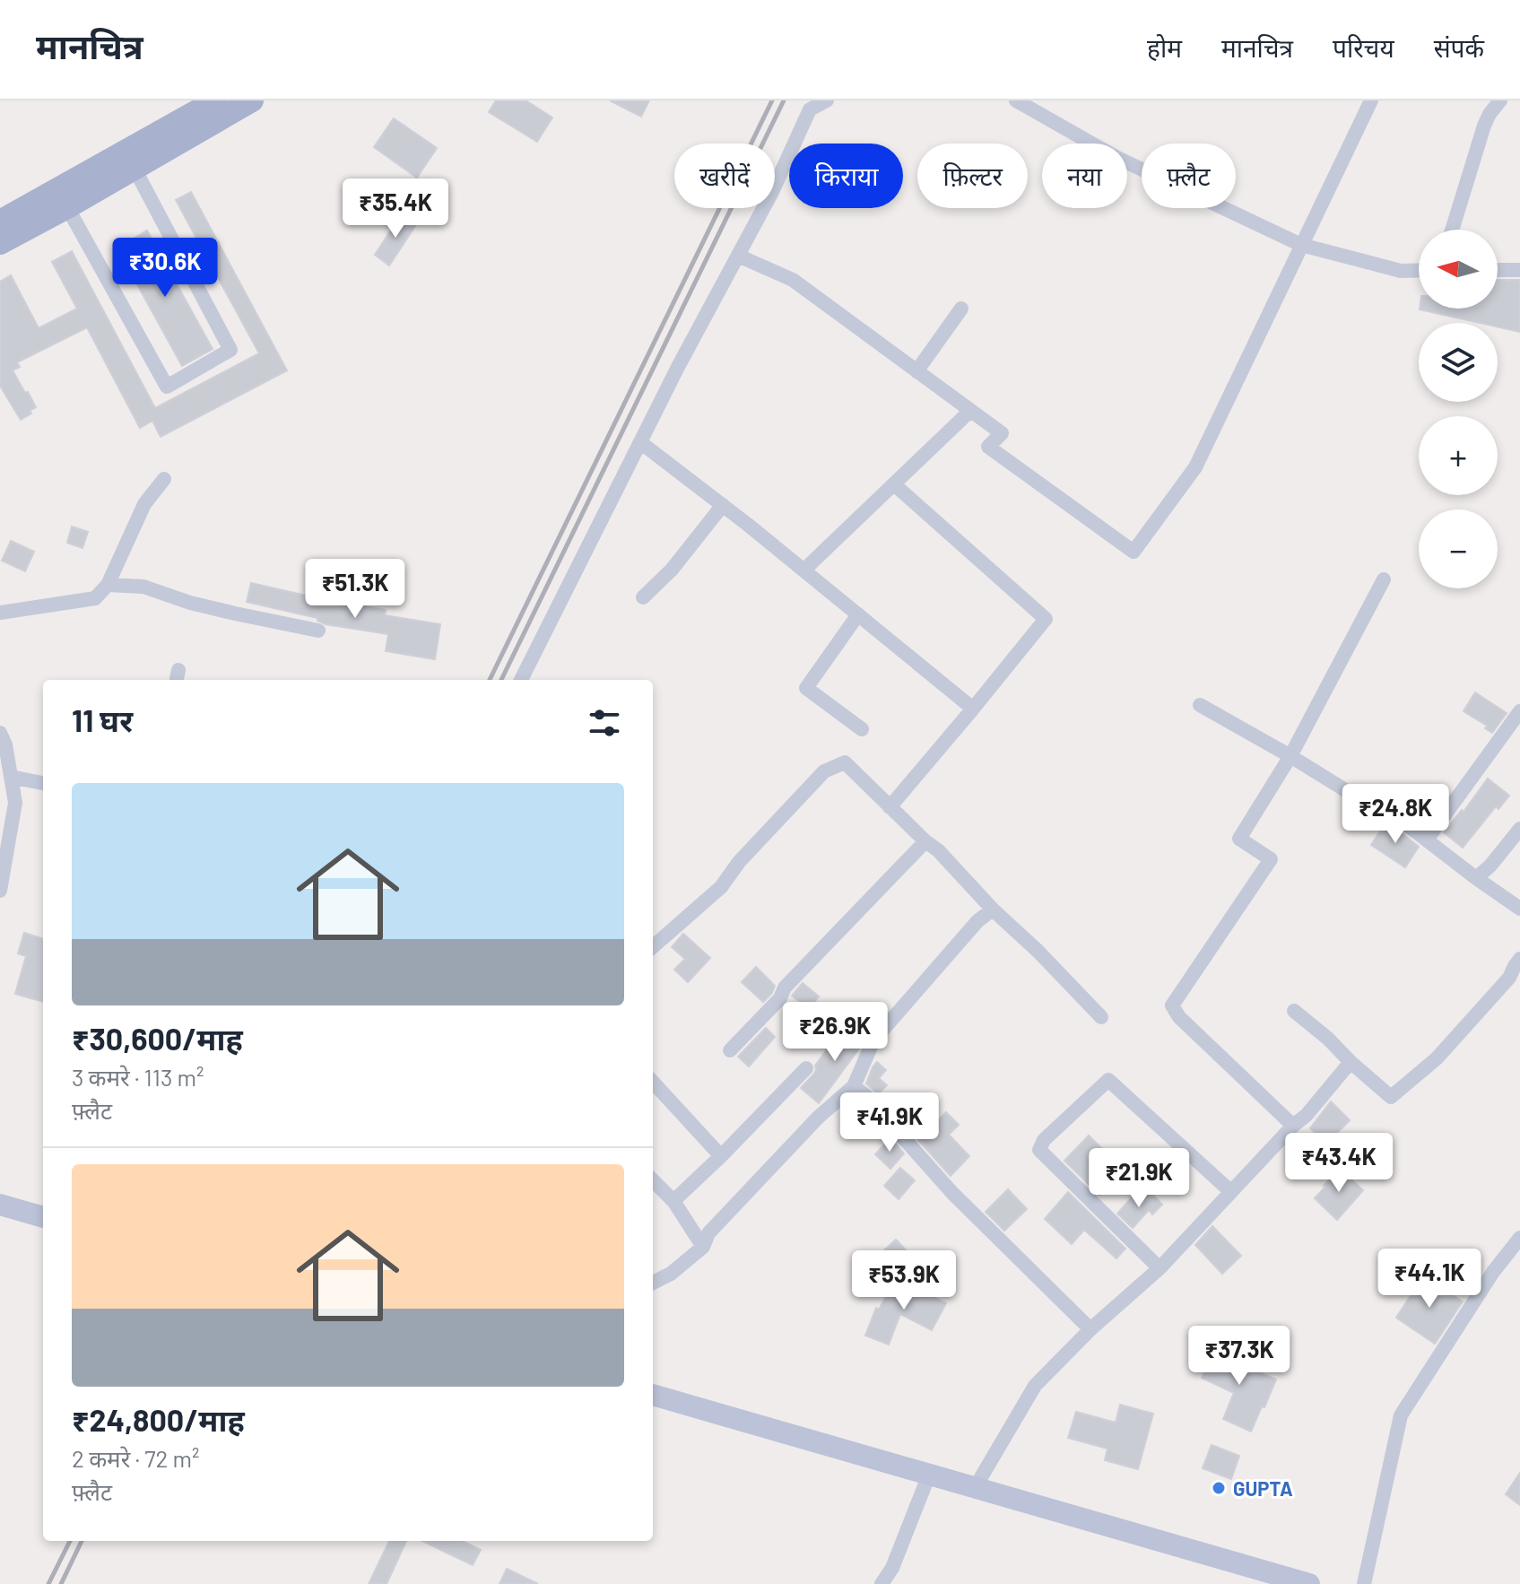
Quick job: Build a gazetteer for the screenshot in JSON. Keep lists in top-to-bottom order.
{
  "places": ["GUPTA"],
  "north": "left",
  "page": {
    "header": "मानचित्र",
    "nav": [
      "होम",
      "मानचित्र",
      "परिचय",
      "संपर्क"
    ],
    "chip": [
      "खरीदें",
      "किराया",
      "फ़िल्टर",
      "नया",
      "फ़्लैट"
    ],
    "price": [
      "₹35.4K",
      "₹30.6K",
      "₹51.3K",
      "₹24.8K",
      "₹26.9K",
      "₹41.9K",
      "₹43.4K",
      "₹21.9K",
      "₹44.1K",
      "₹53.9K",
      "₹37.3K"
    ],
    "map_buttons": ["+", "−"],
    "heading": "11 घर",
    "list": [
      {
        "name": "₹30,600/माह",
        "note": "3 कमरे · 113 m² · फ़्लैट"
      },
      {
        "name": "₹24,800/माह",
        "note": "2 कमरे · 72 m² · फ़्लैट"
      }
    ]
  }
}
